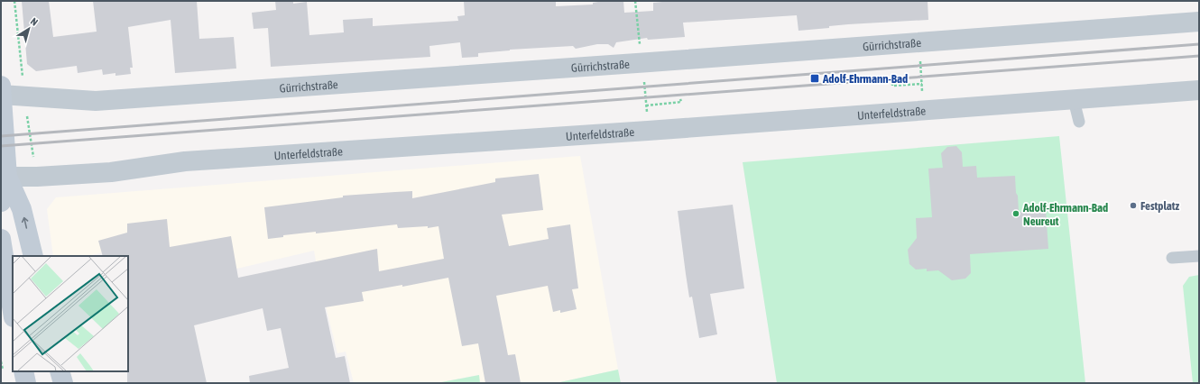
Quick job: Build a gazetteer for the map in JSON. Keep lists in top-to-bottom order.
{
  "streets": {
    "street": ["Gürrichstraße", "Unterfeldstraße"]
  },
  "places": {
    "transit": ["Adolf-Ehrmann-Bad"],
    "other": ["Festplatz", "Adolf-Ehrmann-Bad Neureut"]
  },
  "north": "top right"
}
